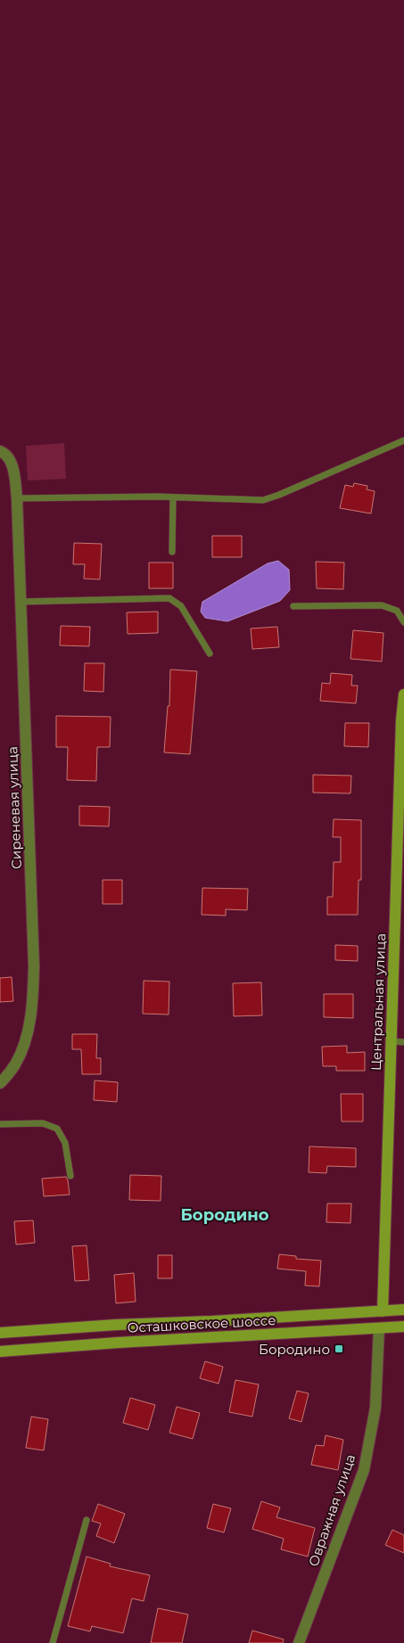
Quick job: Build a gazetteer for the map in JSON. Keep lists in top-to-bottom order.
{
  "streets": {
    "main road": ["Центральная улица", "Осташковское шоссе"],
    "street": ["Сиреневая улица", "Овражная улица"]
  },
  "crossings": [
    ["Центральная улица", "Осташковское шоссе"],
    ["Осташковское шоссе", "Овражная улица"]
  ],
  "districts": ["Бородино"],
  "places": {
    "transit": ["Бородино"]
  }
}
